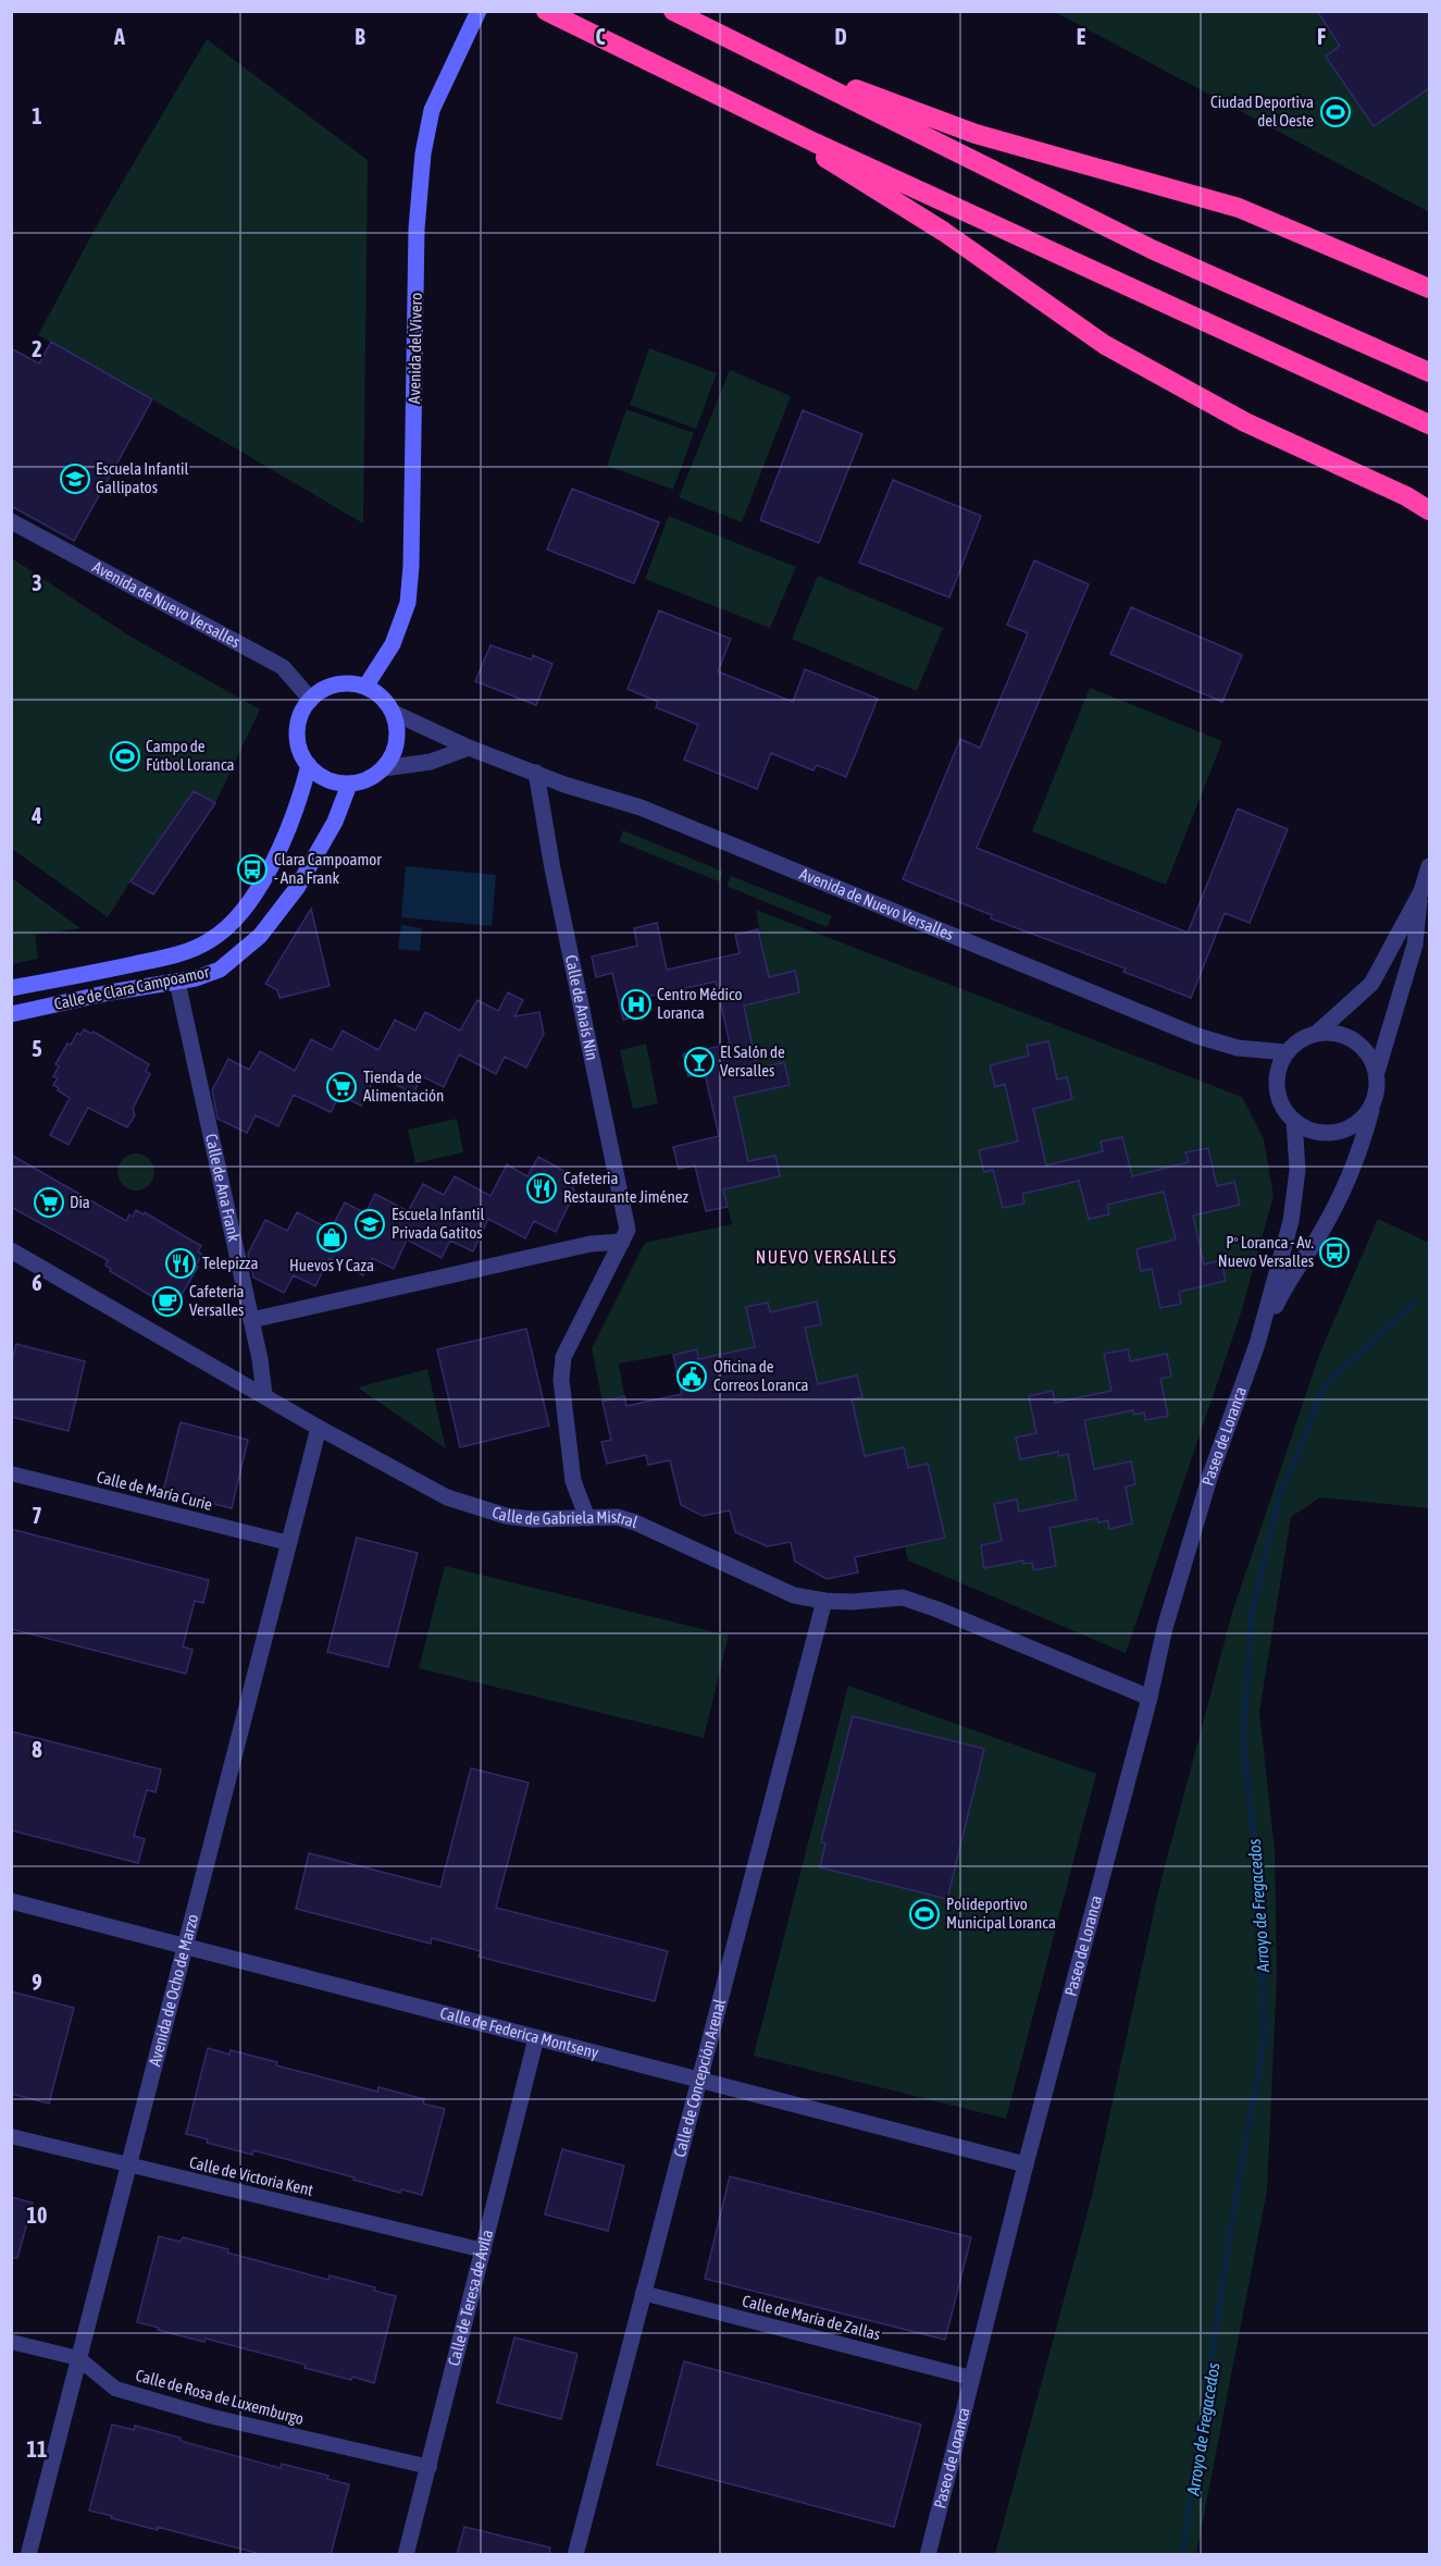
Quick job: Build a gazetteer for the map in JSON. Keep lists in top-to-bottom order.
{
  "streets": {
    "main road": ["Avenida del Vivero", "Calle de Clara Campoamor"],
    "street": [
      "Avenida de Nuevo Versalles",
      "Calle de Anaís Nin",
      "Calle de Ana Frank",
      "Paseo de Loranca",
      "Calle de María Curie",
      "Calle de Gabriela Mistral",
      "Avenida de Ocho de Marzo",
      "Calle de Federica Montseny",
      "Calle de Concepción Arenal",
      "Calle de Victoria Kent",
      "Calle de Teresa de Ávila",
      "Calle de María de Zallas",
      "Calle de Rosa de Luxemburgo"
    ]
  },
  "crossings": [
    ["Avenida del Vivero", "Avenida de Nuevo Versalles"],
    ["Avenida del Vivero", "Calle de Clara Campoamor"],
    ["Avenida de Nuevo Versalles", "Calle de Clara Campoamor"],
    ["Avenida de Nuevo Versalles", "Calle de Anaís Nin"],
    ["Avenida de Nuevo Versalles", "Paseo de Loranca"],
    ["Calle de Clara Campoamor", "Calle de Ana Frank"],
    ["Calle de Anaís Nin", "Calle de Gabriela Mistral"],
    ["Calle de Ana Frank", "Calle de Gabriela Mistral"],
    ["Paseo de Loranca", "Calle de Gabriela Mistral"],
    ["Paseo de Loranca", "Calle de Federica Montseny"],
    ["Paseo de Loranca", "Calle de María de Zallas"],
    ["Calle de María Curie", "Avenida de Ocho de Marzo"],
    ["Calle de Gabriela Mistral", "Avenida de Ocho de Marzo"],
    ["Calle de Gabriela Mistral", "Calle de Concepción Arenal"],
    ["Avenida de Ocho de Marzo", "Calle de Federica Montseny"],
    ["Avenida de Ocho de Marzo", "Calle de Victoria Kent"],
    ["Avenida de Ocho de Marzo", "Calle de Rosa de Luxemburgo"],
    ["Calle de Federica Montseny", "Calle de Concepción Arenal"],
    ["Calle de Federica Montseny", "Calle de Teresa de Ávila"],
    ["Calle de Concepción Arenal", "Calle de María de Zallas"],
    ["Calle de Victoria Kent", "Calle de Teresa de Ávila"],
    ["Calle de Teresa de Ávila", "Calle de Rosa de Luxemburgo"]
  ],
  "districts": ["NUEVO VERSALLES"],
  "water": ["Arroyo de Fregacedos"],
  "places": {
    "sports": ["Ciudad Deportiva del Oeste", "Campo de Fútbol Loranca", "Polideportivo Municipal Loranca"],
    "school or university": ["Escuela Infantil Gallipatos", "Escuela Infantil Privada Gatitos"],
    "bus stop": ["Clara Campoamor - Ana Frank", "Pº Loranca - Av. Nuevo Versalles"],
    "hospital": ["Centro Médico Loranca"],
    "bar": ["El Salón de Versalles"],
    "supermarket": ["Tienda de Alimentación", "Dia"],
    "restaurant": ["Cafeteria Restaurante Jiménez", "Telepizza"],
    "shop": ["Huevos Y Caza"],
    "cafe": ["Cafetería Versalles"],
    "public building": ["Oficina de Correos Loranca"]
  },
  "grid": {
    "columns": [
      "A",
      "B",
      "C",
      "D",
      "E",
      "F"
    ],
    "rows": [
      "1",
      "2",
      "3",
      "4",
      "5",
      "6",
      "7",
      "8",
      "9",
      "10",
      "11"
    ]
  }
}
